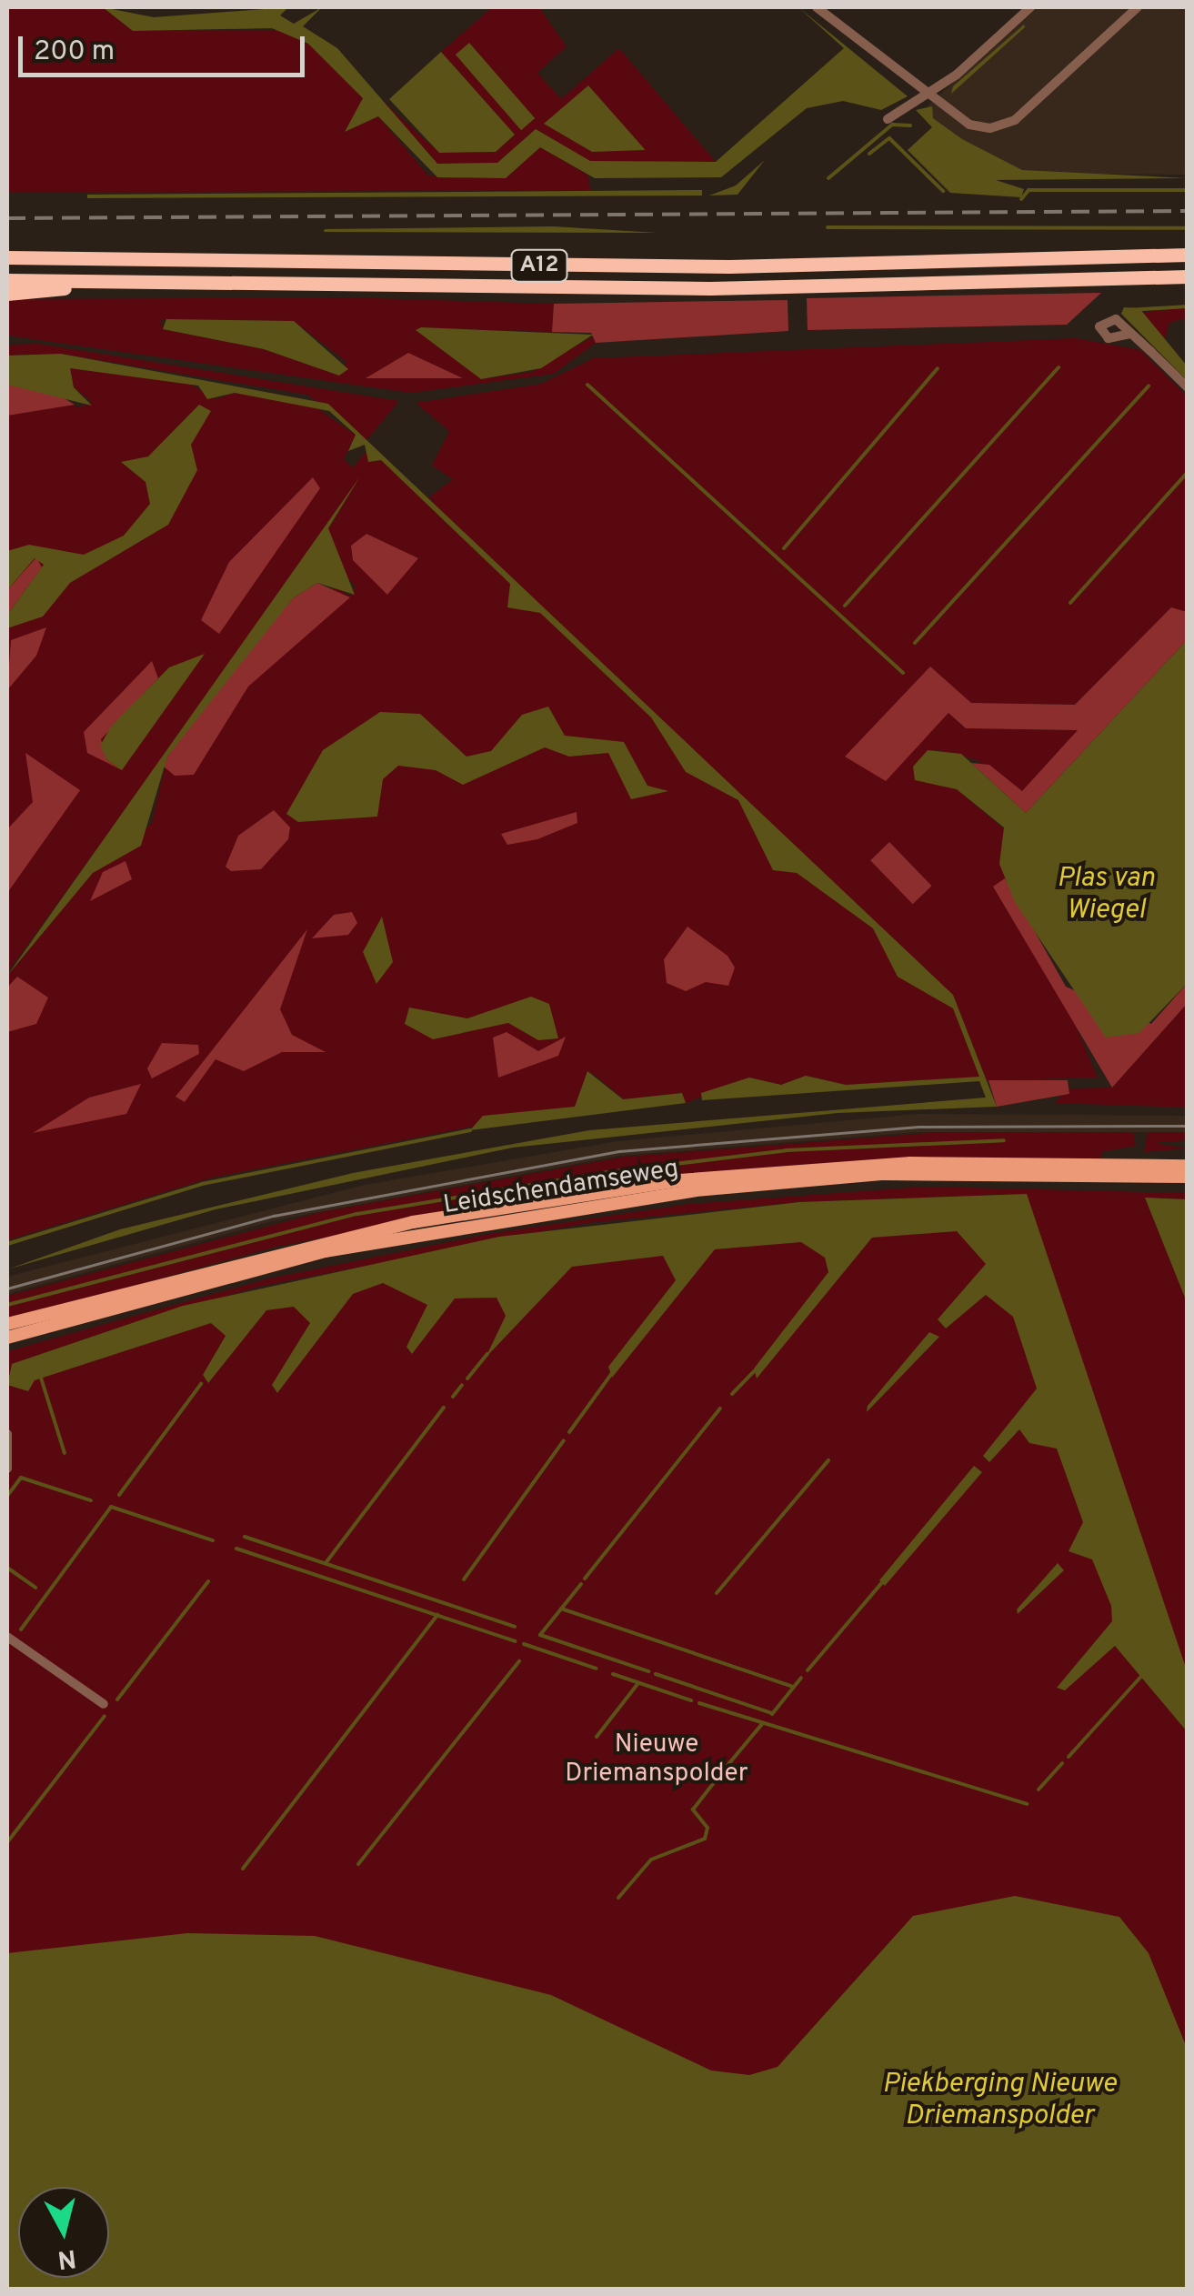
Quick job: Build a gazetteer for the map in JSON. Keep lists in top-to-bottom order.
{
  "streets": {
    "highway": ["A12"],
    "main road": ["Leidschendamseweg"]
  },
  "water": ["Plas van Wiegel", "Piekberging Nieuwe Driemanspolder"],
  "parks": ["Nieuwe Driemanspolder"],
  "scale_bar": "200 m",
  "north": "bottom"
}
